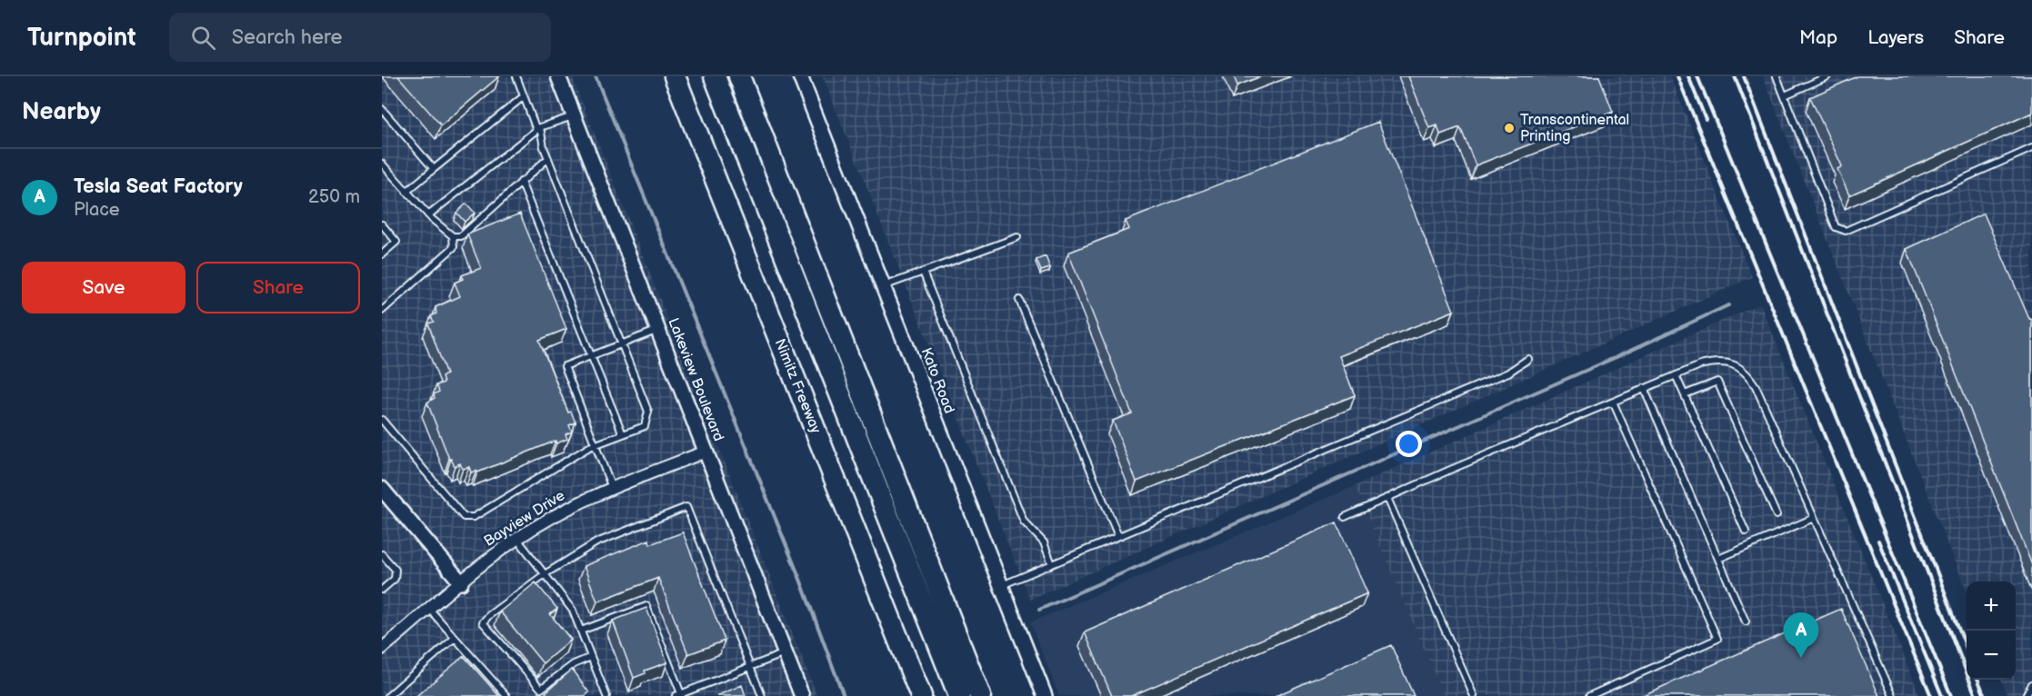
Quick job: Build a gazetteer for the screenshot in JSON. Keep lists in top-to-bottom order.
{
  "streets": {
    "highway": ["Nimitz Freeway"],
    "street": ["Lakeview Boulevard", "Kato Road", "Bayview Drive"]
  },
  "crossings": [
    ["Lakeview Boulevard", "Bayview Drive"]
  ],
  "places": ["Transcontinental Printing"],
  "page": {
    "header": "Turnpoint",
    "search": "Search here",
    "nav": ["Map", "Layers", "Share"],
    "heading": "Nearby",
    "list": [
      {
        "mark": "A",
        "name": "Tesla Seat Factory",
        "note": "Place",
        "value": "250 m"
      }
    ],
    "buttons": ["Save", "Share"],
    "map_buttons": ["+", "−"],
    "pins": "A"
  }
}
